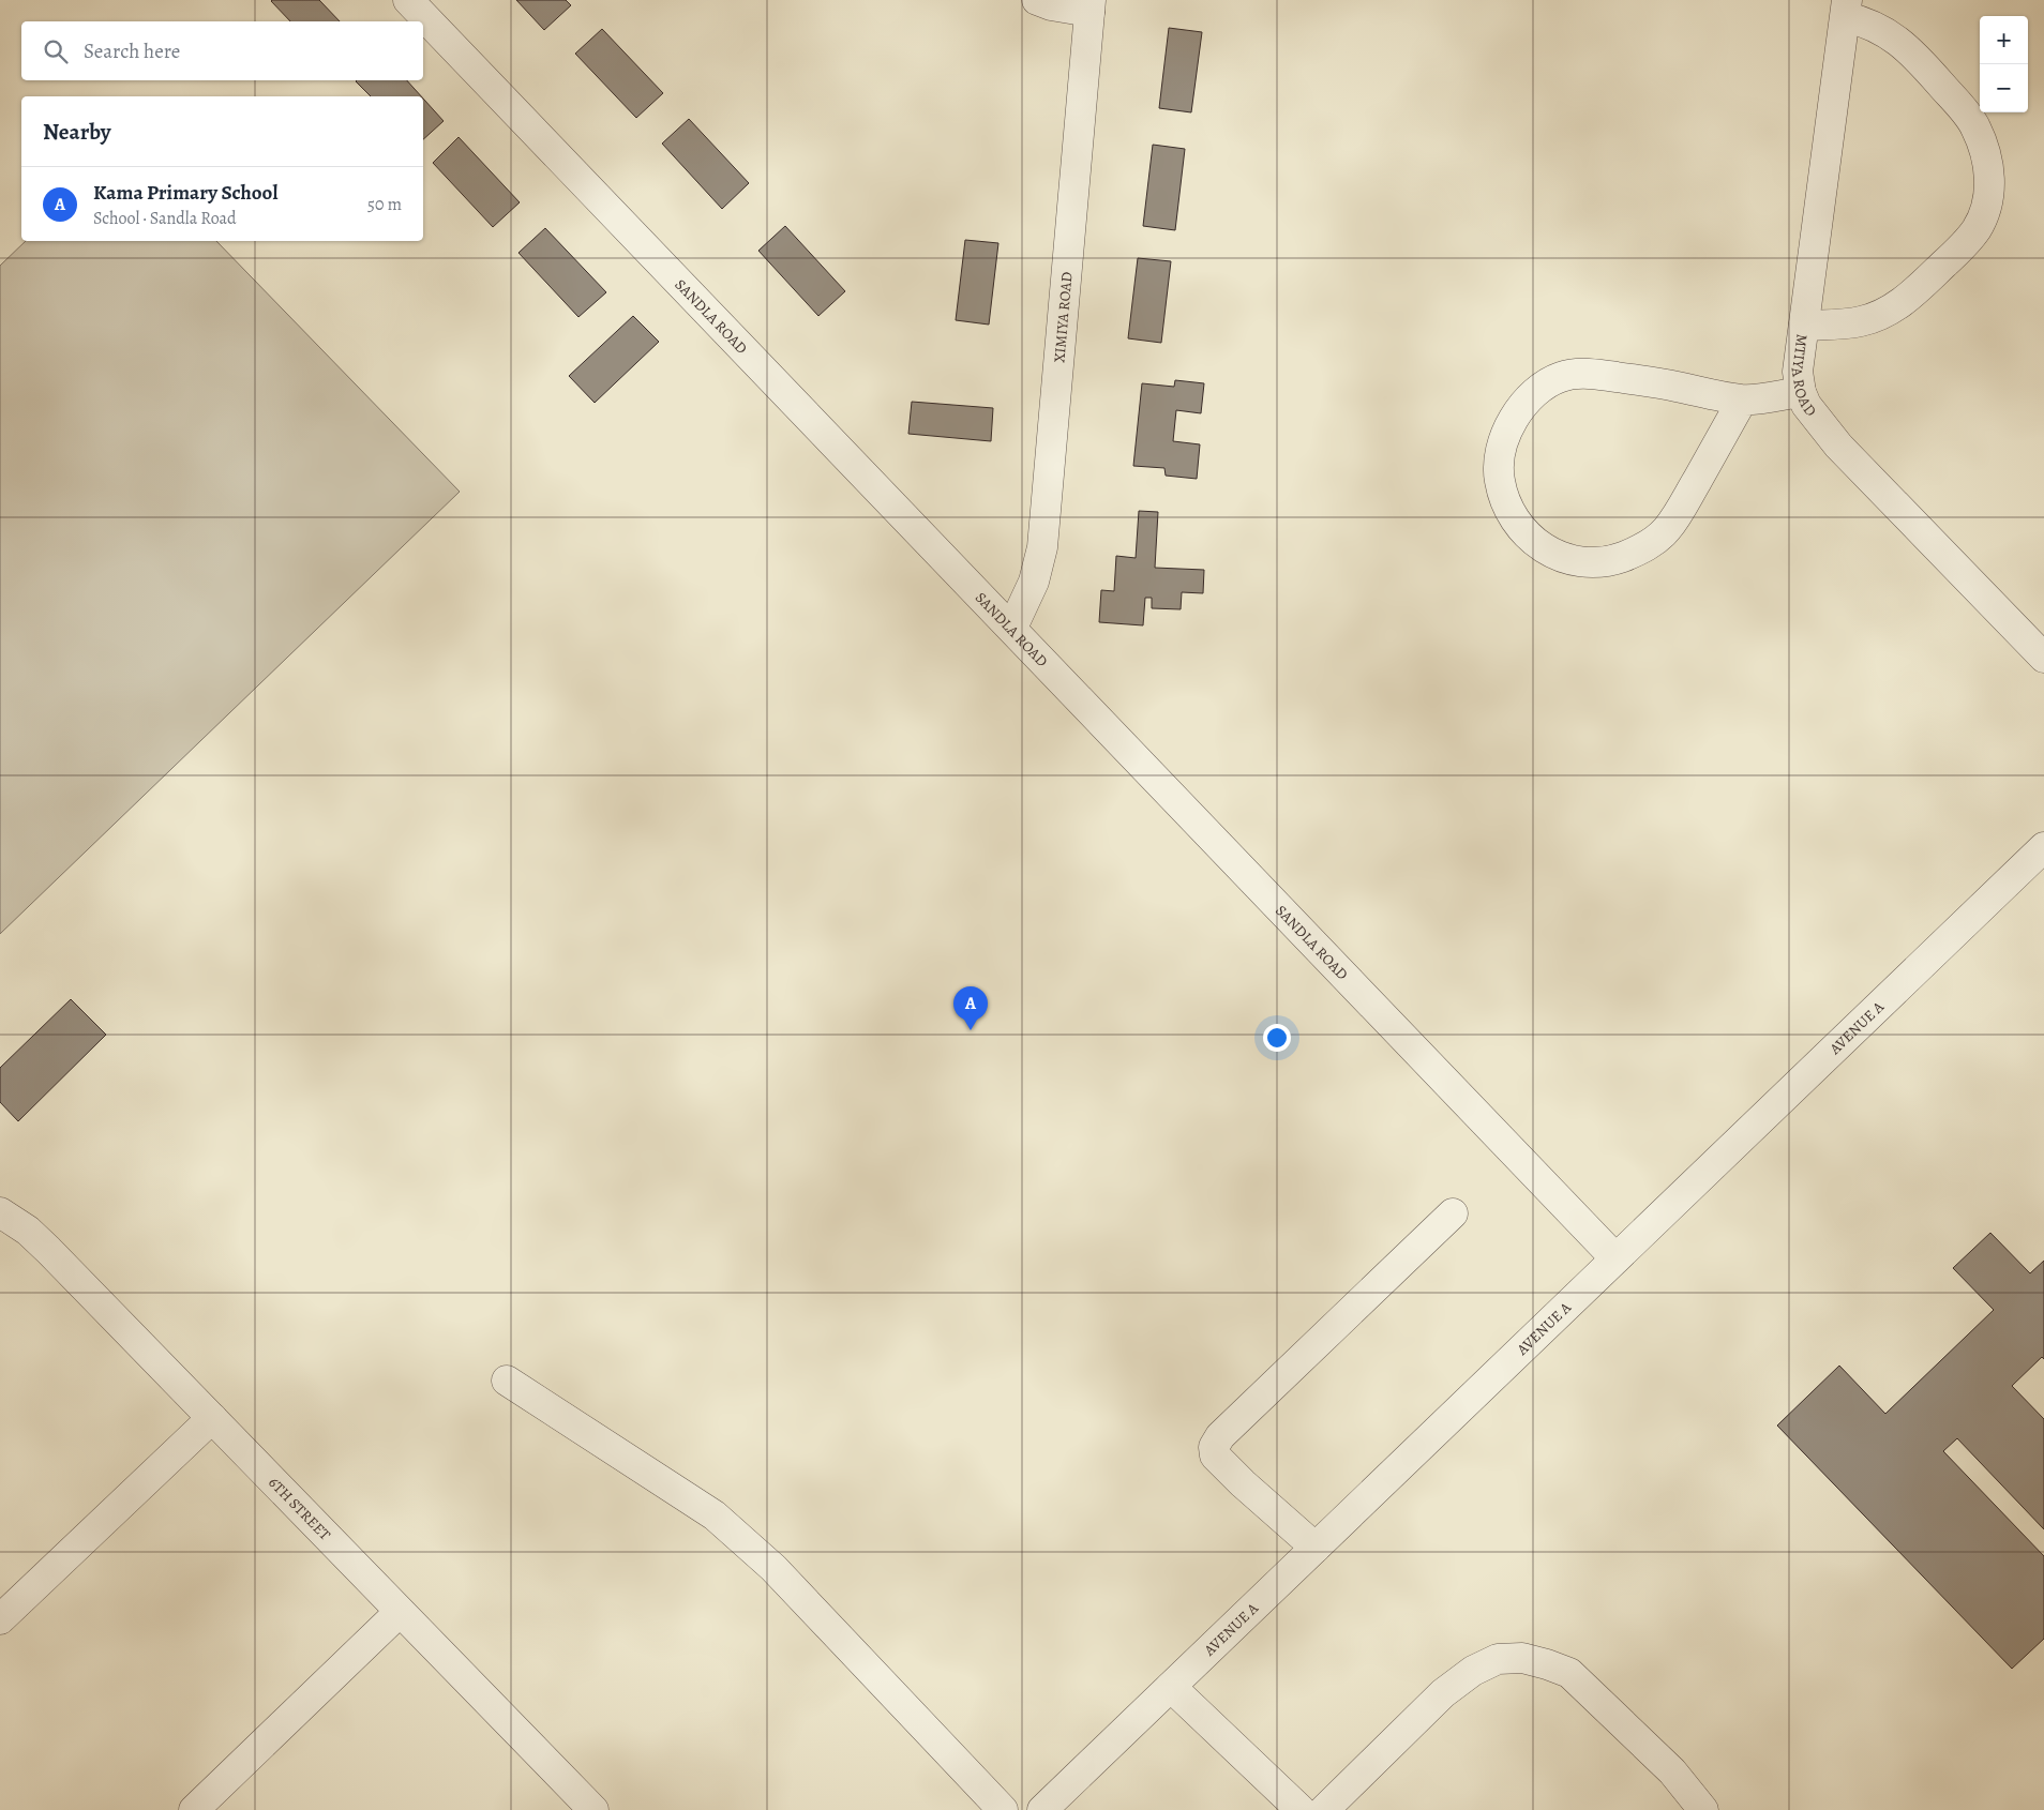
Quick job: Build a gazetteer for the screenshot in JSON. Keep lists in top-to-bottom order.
{
  "streets": {
    "street": [
      "SANDLA ROAD",
      "XIMIYA ROAD",
      "MTIYA ROAD",
      "AVENUE A",
      "6TH STREET"
    ]
  },
  "crossings": [
    ["SANDLA ROAD", "XIMIYA ROAD"],
    ["SANDLA ROAD", "AVENUE A"]
  ],
  "page": {
    "map_buttons": ["+", "−"],
    "search": "Search here",
    "heading": "Nearby",
    "list": [
      {
        "mark": "A",
        "name": "Kama Primary School",
        "note": "School · Sandla Road",
        "value": "50 m"
      }
    ],
    "pins": "A"
  }
}
